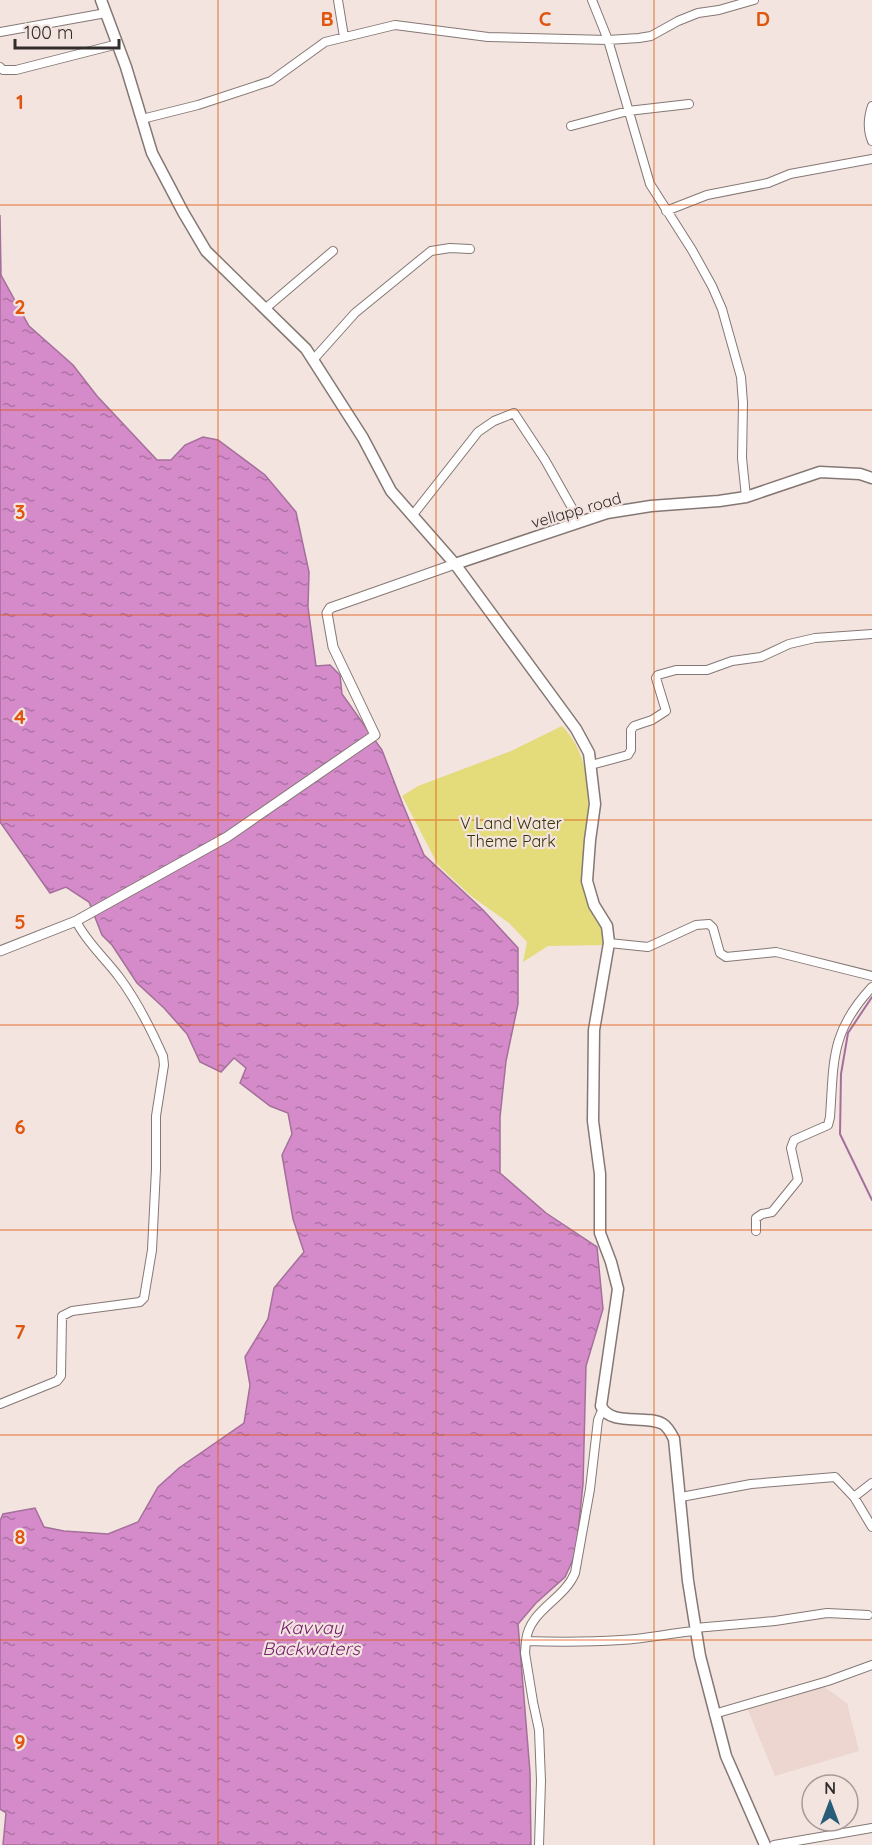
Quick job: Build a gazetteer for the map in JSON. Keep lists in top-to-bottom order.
{
  "streets": {
    "main road": ["vellapp road"]
  },
  "water": ["Kavvay Backwaters"],
  "parks": ["V Land Water Theme Park"],
  "scale_bar": "100 m",
  "north": "top",
  "grid": {
    "columns": ["B", "C", "D"],
    "rows": [
      "1",
      "2",
      "3",
      "4",
      "5",
      "6",
      "7",
      "8",
      "9"
    ]
  }
}
